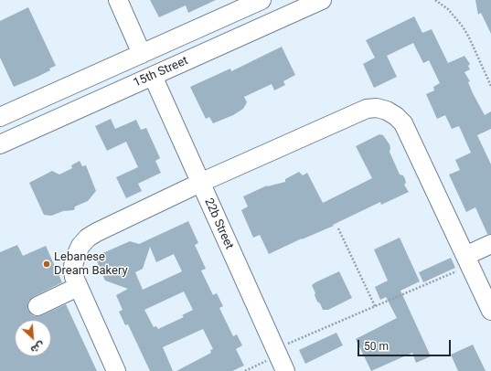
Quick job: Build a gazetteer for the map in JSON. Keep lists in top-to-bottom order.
{
  "streets": {
    "street": ["15th Street", "22b Street"]
  },
  "crossings": [
    ["15th Street", "22b Street"]
  ],
  "places": ["Lebanese Dream Bakery"],
  "scale_bar": "50 m",
  "north": "bottom right"
}
